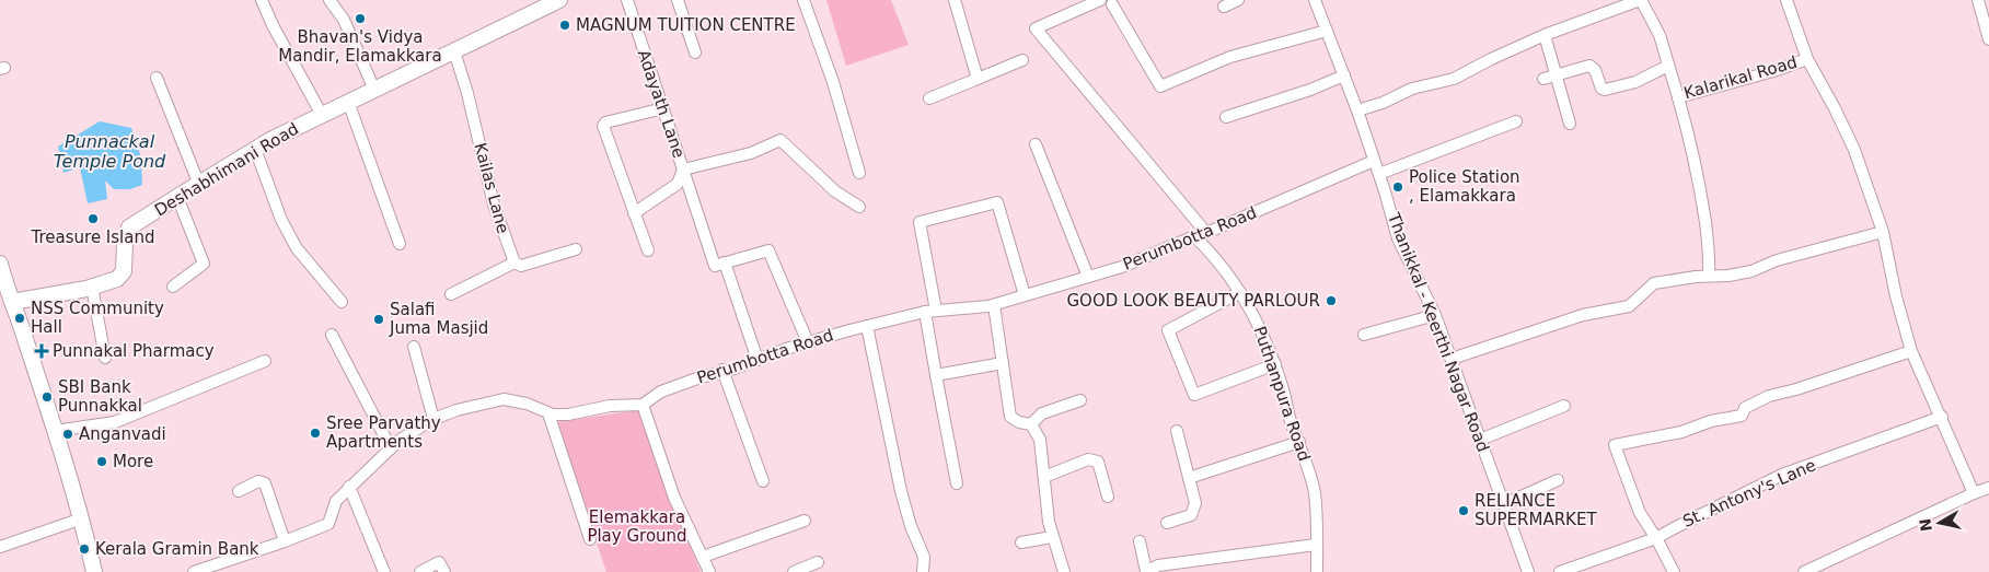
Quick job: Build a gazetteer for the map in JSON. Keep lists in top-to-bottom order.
{
  "streets": {
    "street": [
      "Kalarikal Road",
      "Adayath Lane",
      "Deshabhimani Road",
      "Kailas Lane",
      "Perumbotta Road",
      "Thanikkal - Keerthi Nagar Road",
      "Puthanpura Road",
      "St. Antony's Lane"
    ]
  },
  "crossings": [
    ["Deshabhimani Road", "Kailas Lane"],
    ["Perumbotta Road", "Thanikkal - Keerthi Nagar Road"],
    ["Perumbotta Road", "Puthanpura Road"]
  ],
  "water": ["Punnackal Temple Pond"],
  "parks": ["Elemakkara Play Ground"],
  "places": {
    "other": [
      "Bhavan's Vidya Mandir, Elamakkara",
      "MAGNUM TUITION CENTRE",
      "Police Station , Elamakkara",
      "Treasure Island",
      "GOOD LOOK BEAUTY PARLOUR",
      "NSS Community Hall",
      "Salafi Juma Masjid",
      "SBI Bank Punnakkal",
      "Sree Parvathy Apartments",
      "Anganvadi",
      "More",
      "RELIANCE SUPERMARKET",
      "Kerala Gramin Bank"
    ],
    "health": ["Punnakal Pharmacy"]
  },
  "north": "left"
}
